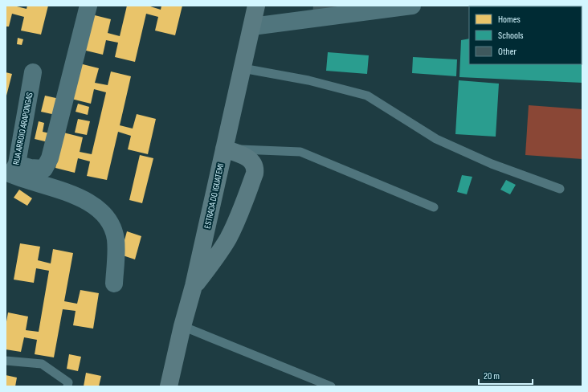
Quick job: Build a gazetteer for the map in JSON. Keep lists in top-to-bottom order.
{
  "streets": {
    "main road": ["ESTRADA DO IGUATEMI"],
    "street": ["RUA ARROIO ARAPONGAS"]
  },
  "legend": ["Homes", "Schools", "Other"],
  "scale_bar": "20 m"
}
